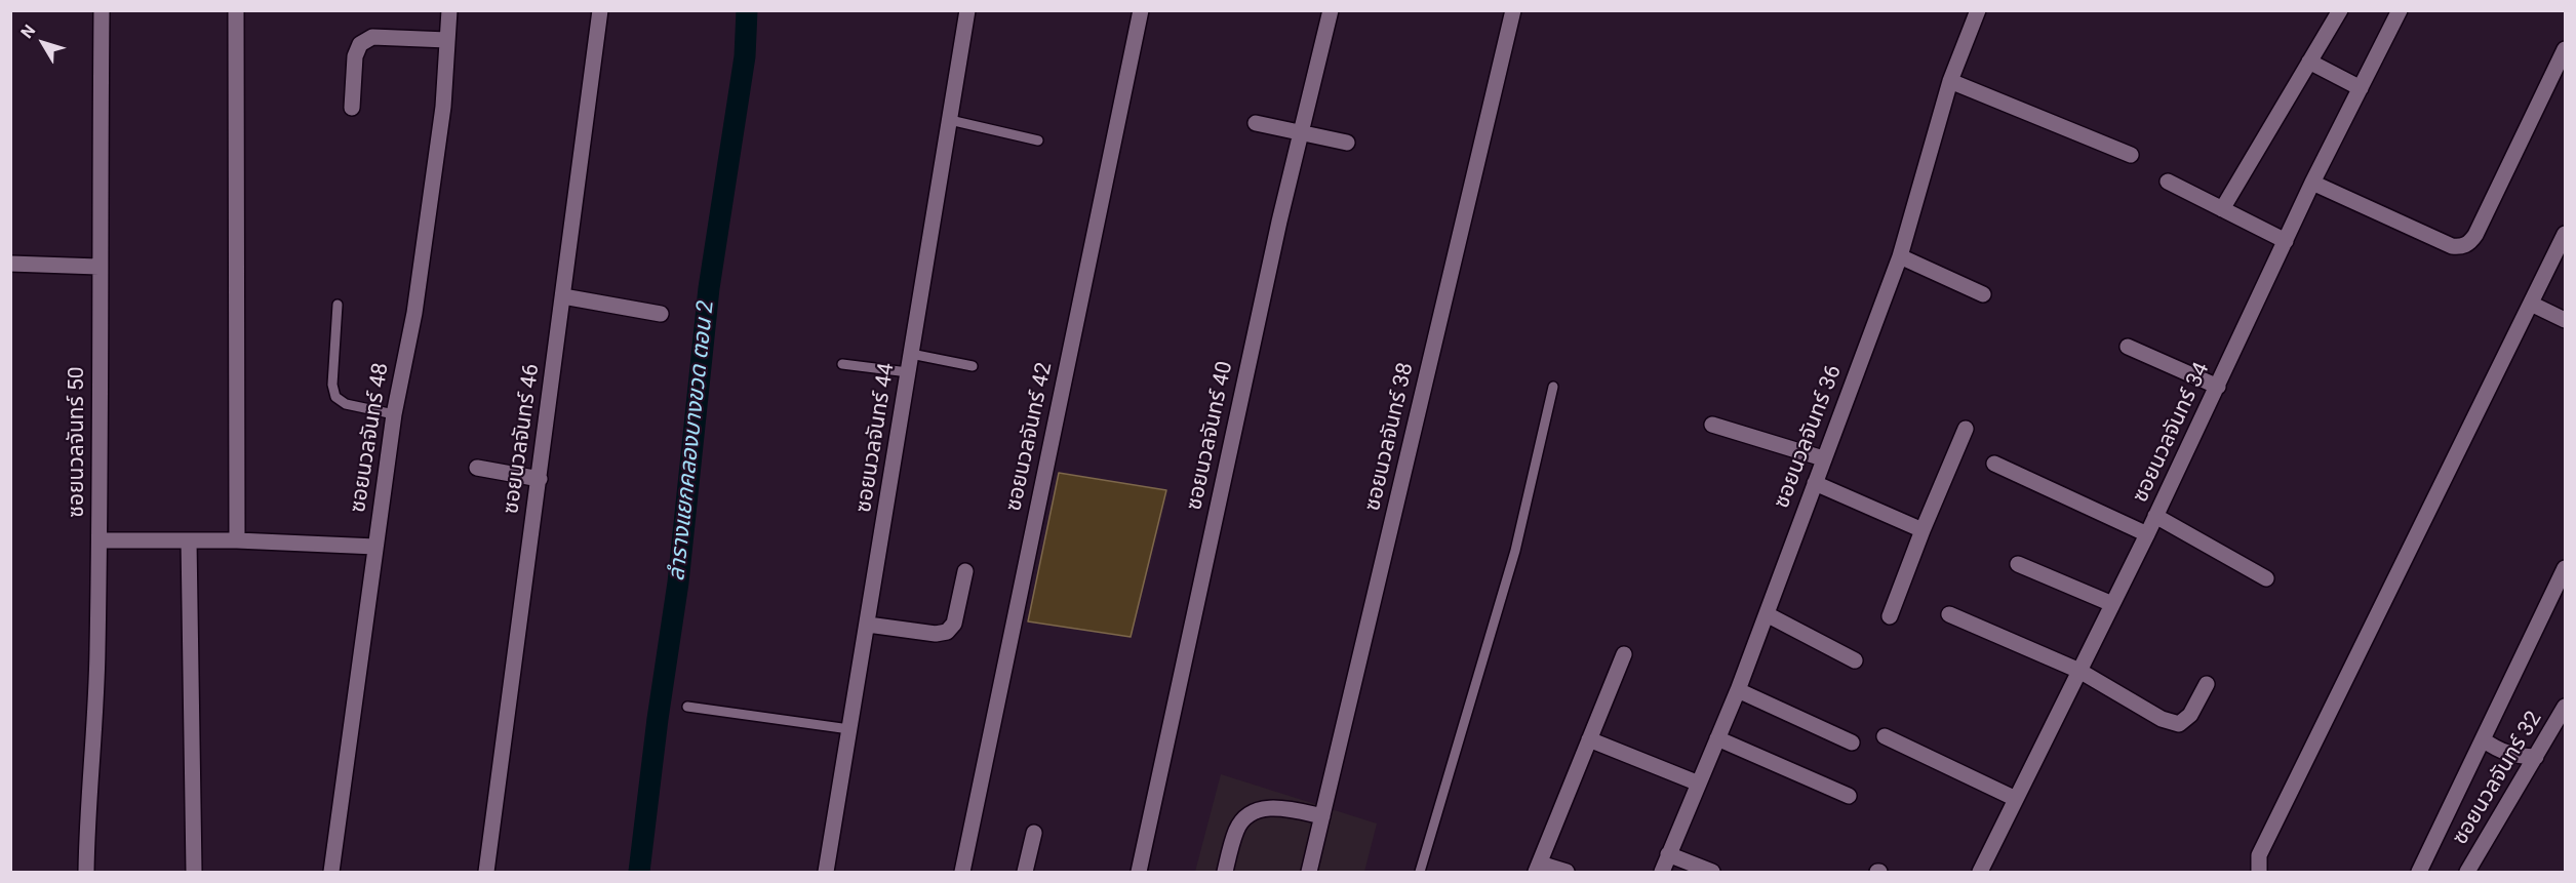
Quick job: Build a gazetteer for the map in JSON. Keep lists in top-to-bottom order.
{
  "streets": {
    "street": [
      "ซอยนวลจันทร์ 34",
      "ซอยนวลจันทร์ 40",
      "ซอยนวลจันทร์ 42",
      "ซอยนวลจันทร์ 38",
      "ซอยนวลจันทร์ 36",
      "ซอยนวลจันทร์ 48",
      "ซอยนวลจันทร์ 44",
      "ซอยนวลจันทร์ 46",
      "ซอยนวลจันทร์ 50",
      "ซอยนวลจันทร์ 32"
    ]
  },
  "water": ["ลำรางแยกคลองบางขวด ตอน 2"],
  "north": "top left"
}
